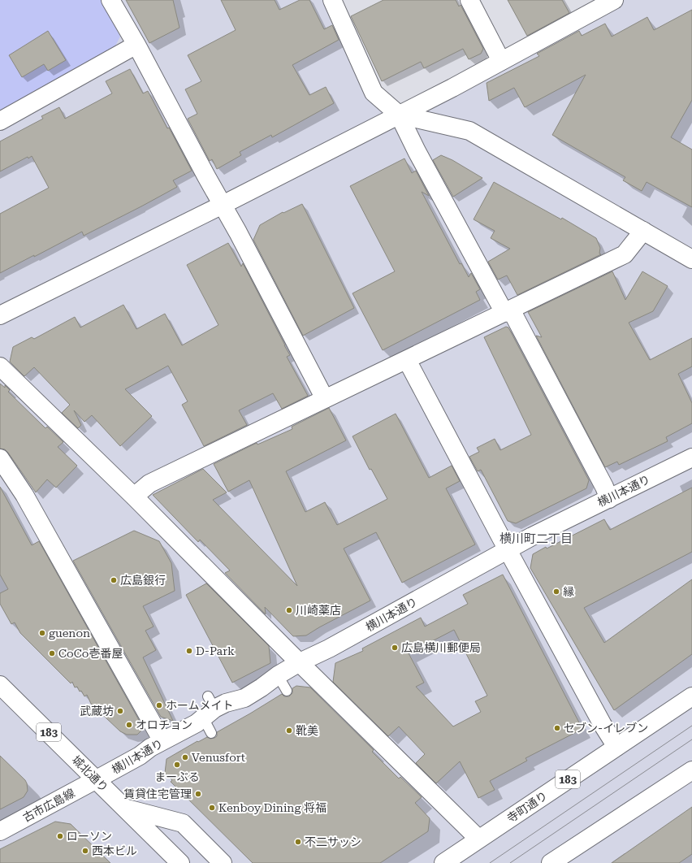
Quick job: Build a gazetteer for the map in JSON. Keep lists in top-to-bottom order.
{
  "streets": {
    "main road": [
      "横川本通り",
      "183",
      "城北通り",
      "古市広島線",
      "寺町通り"
    ]
  },
  "crossings": [
    ["横川本通り", "城北通り"],
    ["横川本通り", "古市広島線"],
    ["城北通り", "古市広島線"]
  ],
  "districts": ["横川町二丁目"],
  "places": [
    "広島銀行",
    "縁",
    "川崎薬店",
    "guenon",
    "広島横川郵便局",
    "D-Park",
    "CoCo壱番屋",
    "ホームメイト",
    "武蔵坊",
    "オロチョン",
    "セブン-イレブン",
    "靴美",
    "Venusfort",
    "まーぶる",
    "賃貸住宅管理",
    "Kenboy Dining 将福",
    "ローソン",
    "不二サッシ",
    "西本ビル"
  ]
}
